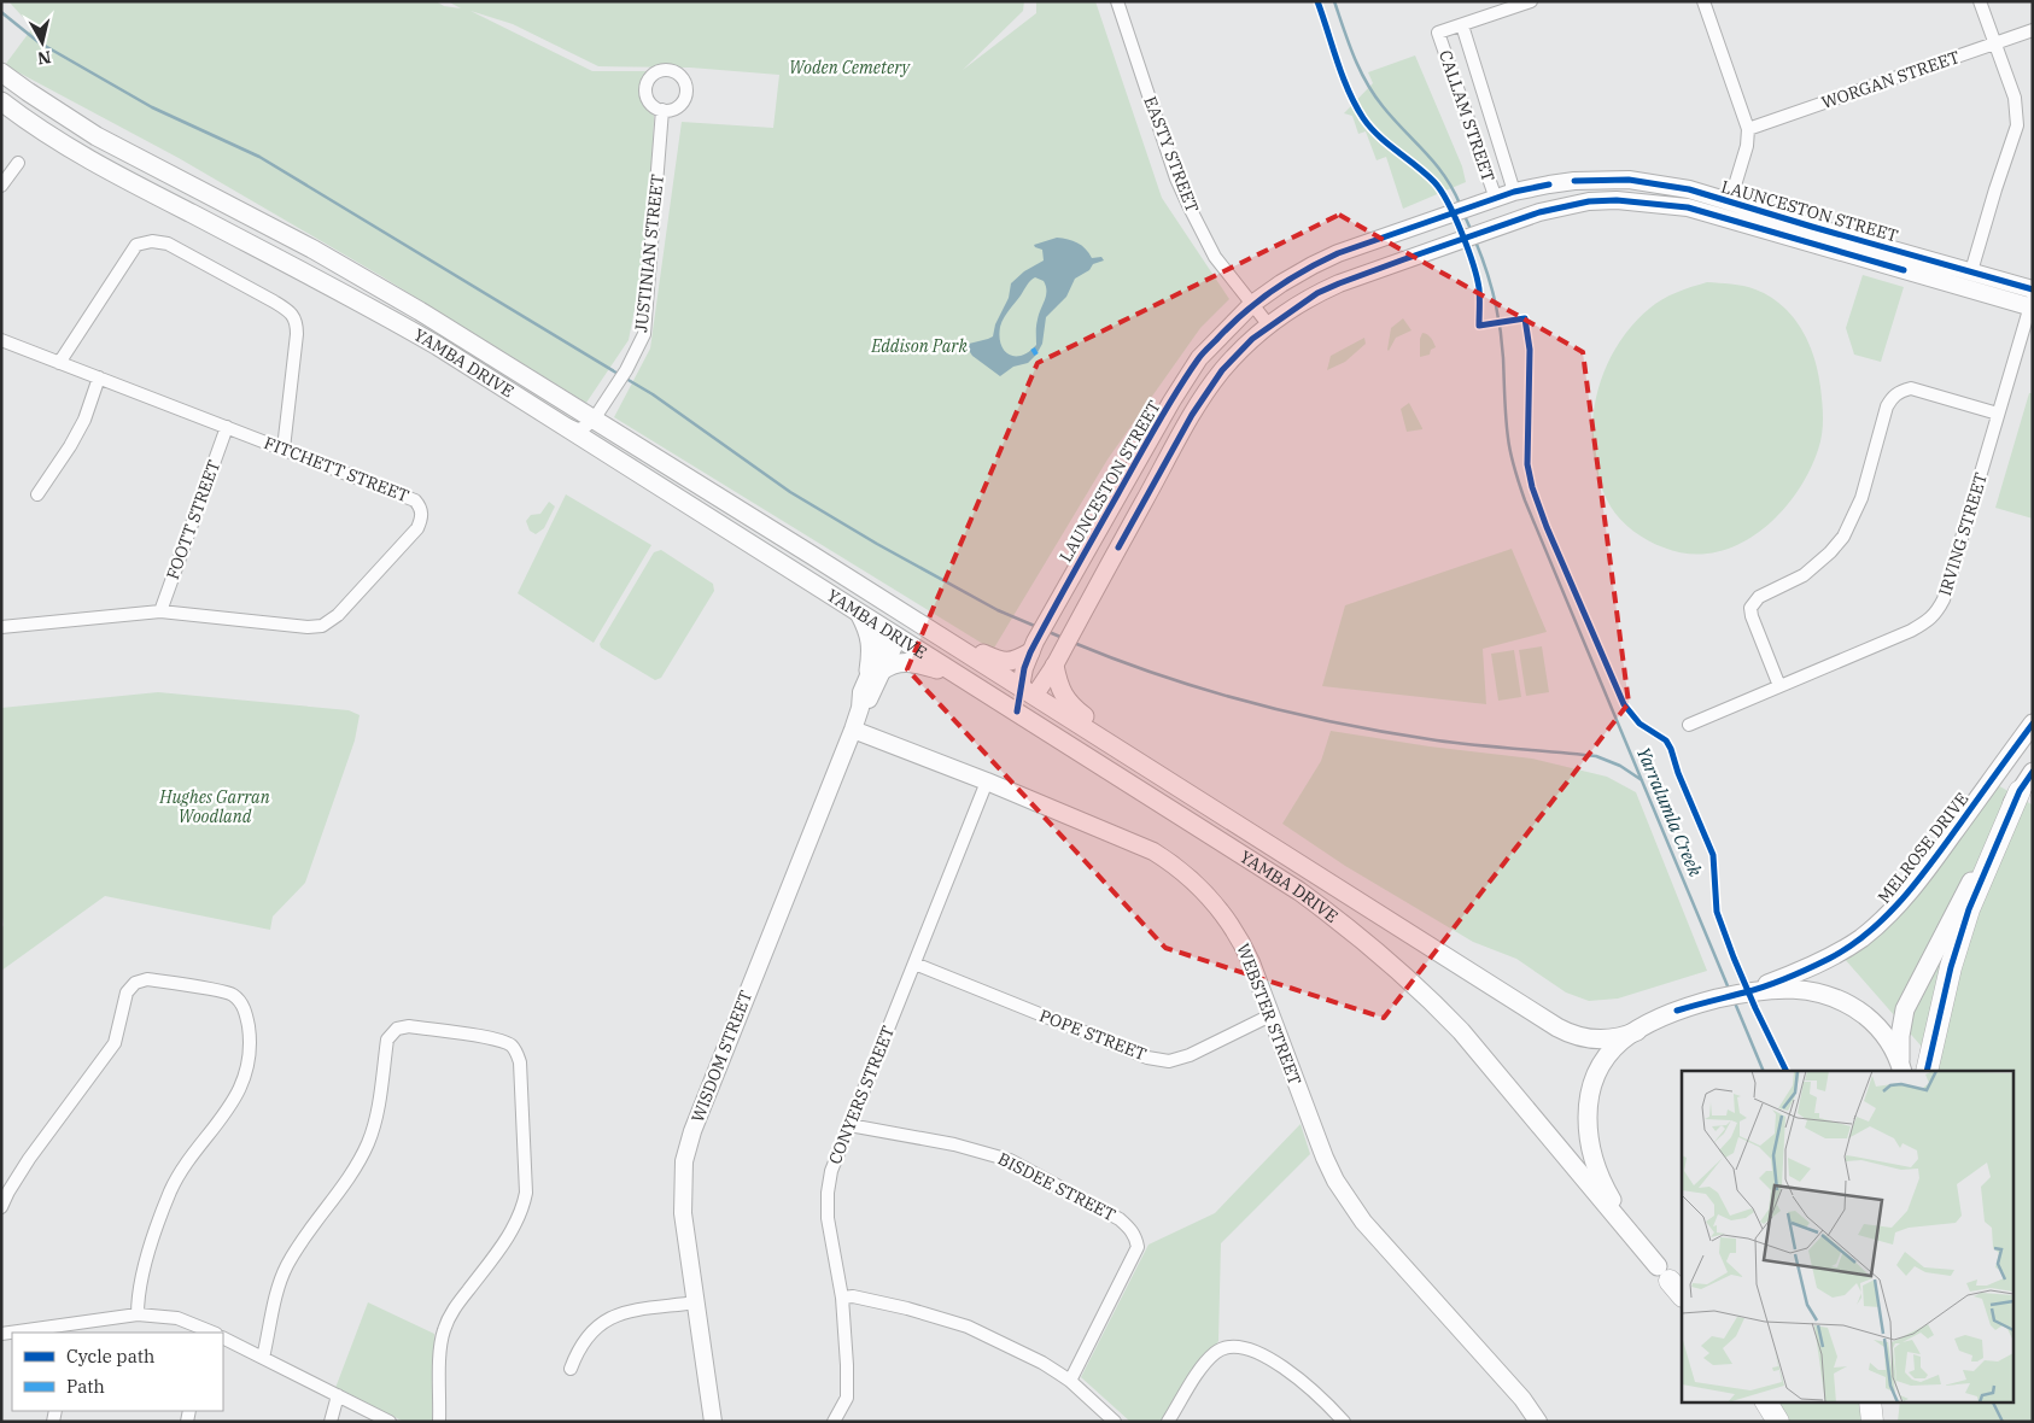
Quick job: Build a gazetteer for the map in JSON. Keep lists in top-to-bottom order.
{
  "streets": {
    "main road": [
      "LAUNCESTON STREET",
      "YAMBA DRIVE",
      "MELROSE DRIVE",
      "WEBSTER STREET",
      "WISDOM STREET"
    ],
    "street": [
      "WORGAN STREET",
      "CALLAM STREET",
      "EASTY STREET",
      "JUSTINIAN STREET",
      "FITCHETT STREET",
      "FOOTT STREET",
      "IRVING STREET",
      "POPE STREET",
      "CONYERS STREET",
      "BISDEE STREET"
    ]
  },
  "crossings": [
    ["CALLAM STREET", "LAUNCESTON STREET"],
    ["EASTY STREET", "LAUNCESTON STREET"],
    ["LAUNCESTON STREET", "YAMBA DRIVE"],
    ["LAUNCESTON STREET", "IRVING STREET"],
    ["JUSTINIAN STREET", "YAMBA DRIVE"],
    ["YAMBA DRIVE", "MELROSE DRIVE"],
    ["YAMBA DRIVE", "WISDOM STREET"],
    ["FITCHETT STREET", "FOOTT STREET"],
    ["WEBSTER STREET", "POPE STREET"],
    ["WEBSTER STREET", "WISDOM STREET"],
    ["WEBSTER STREET", "CONYERS STREET"],
    ["POPE STREET", "CONYERS STREET"],
    ["CONYERS STREET", "BISDEE STREET"]
  ],
  "water": ["Yarralumla Creek"],
  "parks": ["Woden Cemetery", "Eddison Park", "Hughes Garran Woodland"],
  "legend": ["Cycle path", "Path"],
  "north": "bottom"
}
